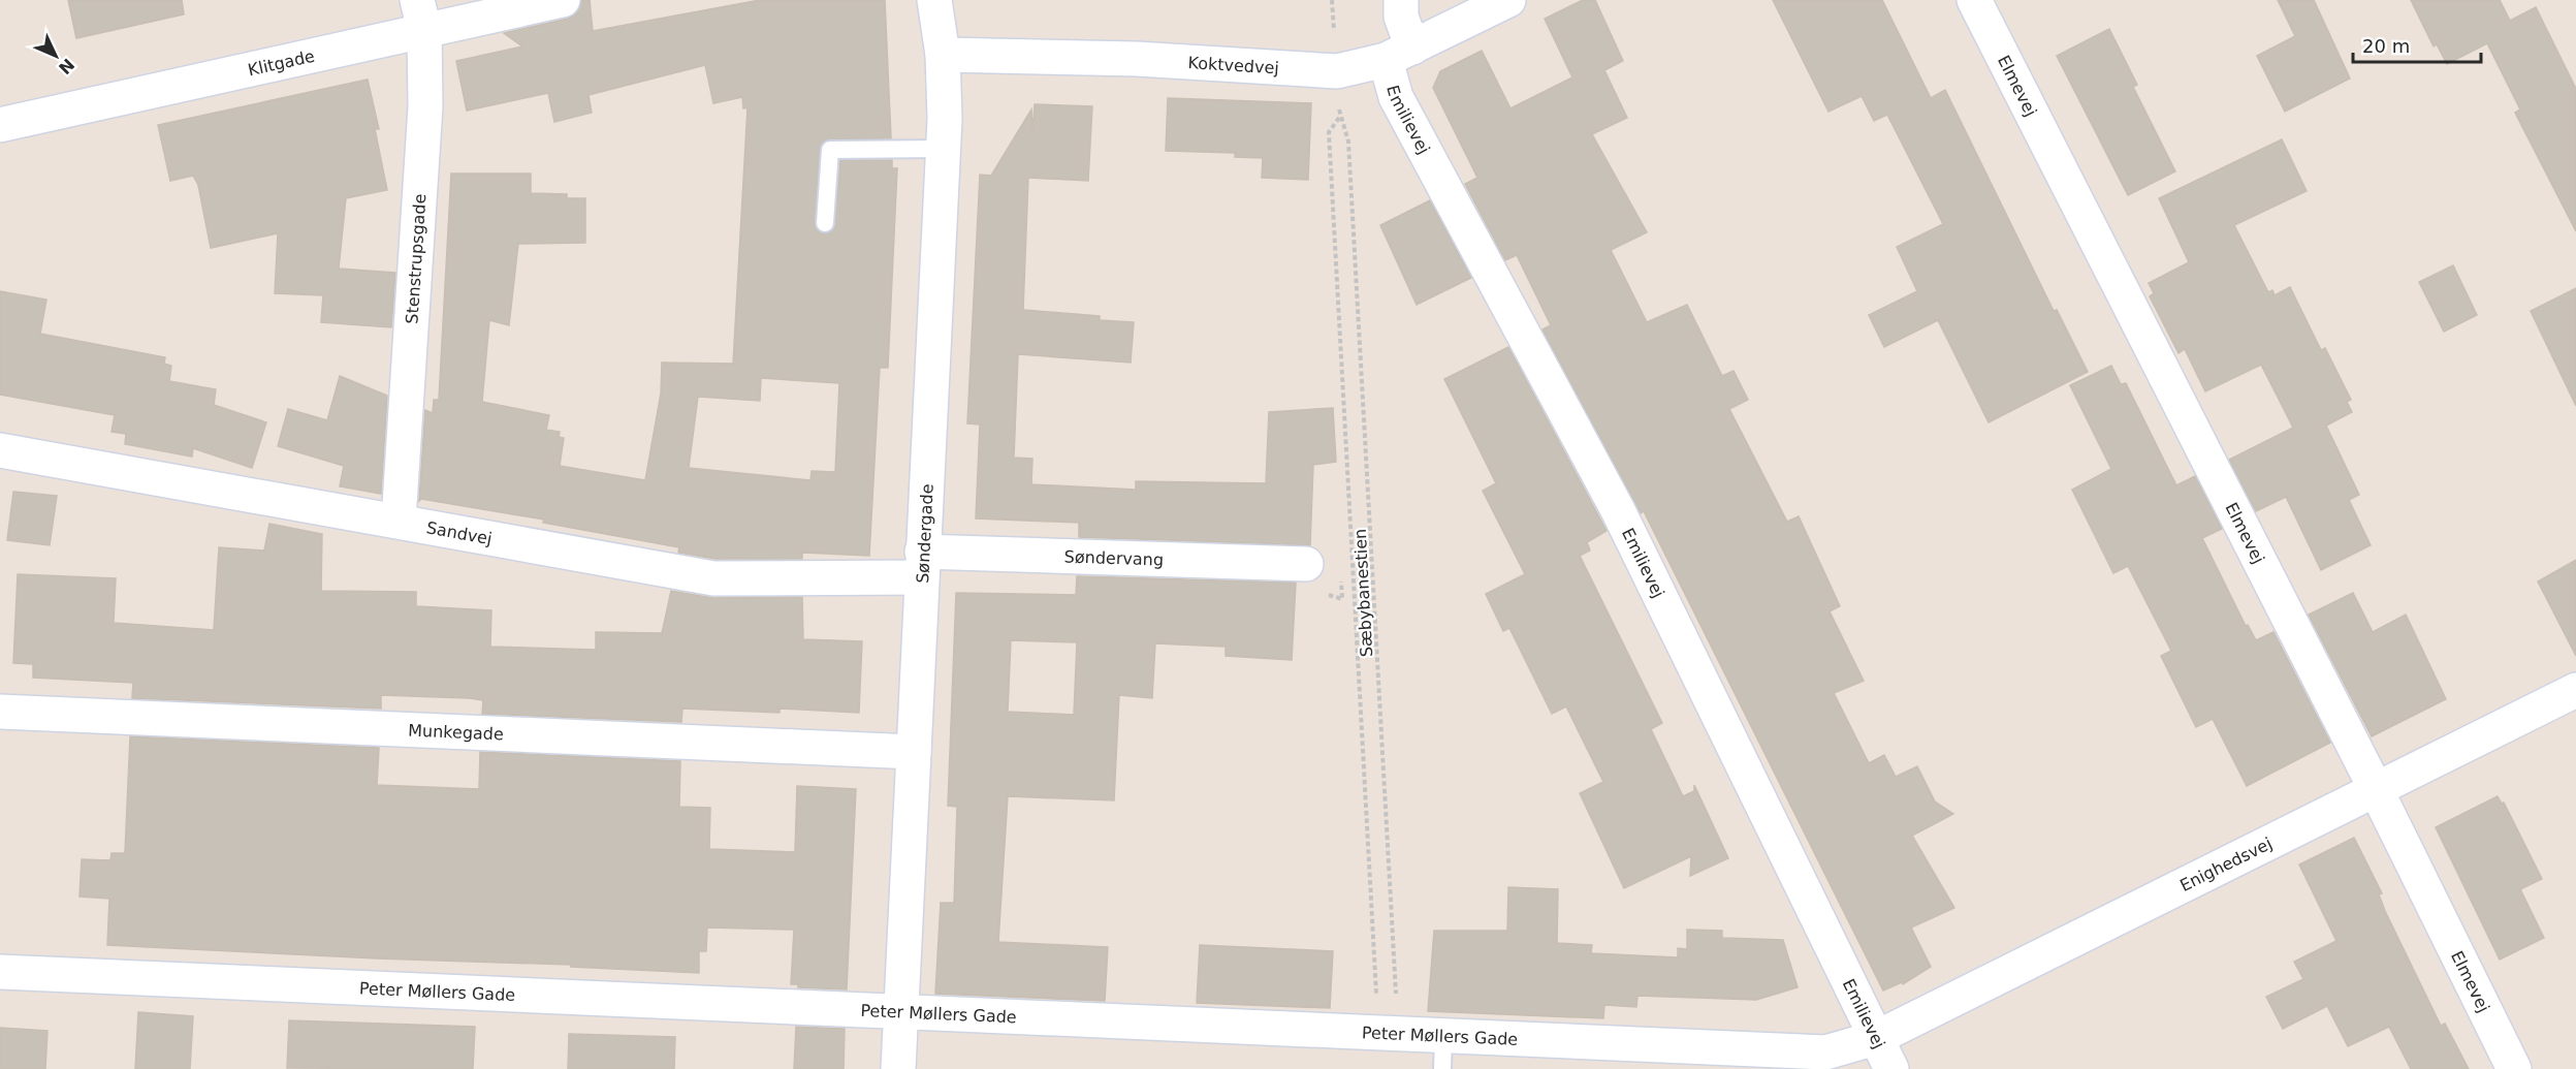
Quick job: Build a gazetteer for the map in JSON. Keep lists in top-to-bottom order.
{
  "streets": {
    "street": [
      "Klitgade",
      "Koktvedvej",
      "Elmevej",
      "Emilievej",
      "Stenstrupsgade",
      "Sandvej",
      "Søndergade",
      "Søndervang",
      "Munkegade",
      "Enighedsvej",
      "Peter Møllers Gade"
    ],
    "path": ["Sæbybanestien"]
  },
  "crossings": [
    ["Klitgade", "Stenstrupsgade"],
    ["Koktvedvej", "Emilievej"],
    ["Koktvedvej", "Søndergade"],
    ["Elmevej", "Enighedsvej"],
    ["Emilievej", "Enighedsvej"],
    ["Emilievej", "Peter Møllers Gade"],
    ["Stenstrupsgade", "Sandvej"],
    ["Sandvej", "Søndergade"],
    ["Sandvej", "Søndervang"],
    ["Søndergade", "Søndervang"],
    ["Søndergade", "Munkegade"],
    ["Søndergade", "Peter Møllers Gade"],
    ["Sæbybanestien", "Peter Møllers Gade"],
    ["Enighedsvej", "Peter Møllers Gade"]
  ],
  "scale_bar": "20 m",
  "north": "bottom right"
}
